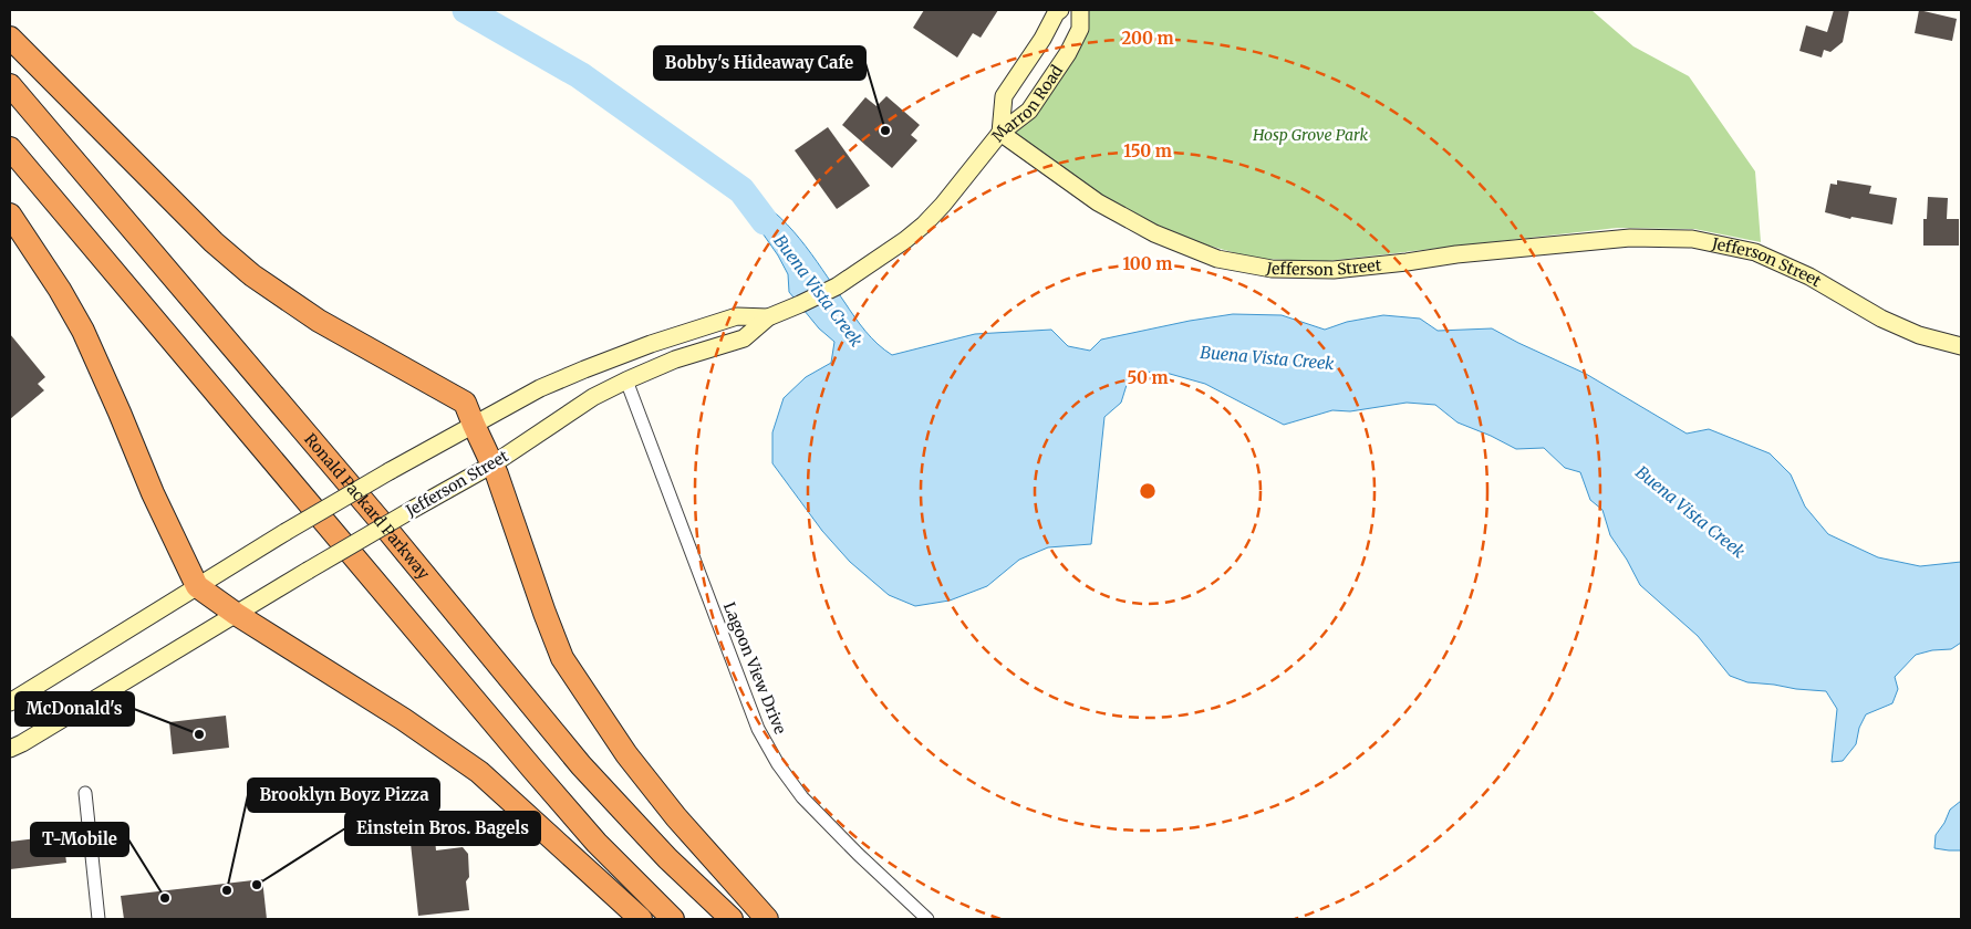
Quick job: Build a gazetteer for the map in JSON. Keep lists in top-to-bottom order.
{
  "streets": {
    "highway": ["Ronald Packard Parkway"],
    "main road": ["Marron Road", "Jefferson Street"],
    "street": ["Lagoon View Drive"]
  },
  "crossings": [
    ["Marron Road", "Jefferson Street"],
    ["Jefferson Street", "Lagoon View Drive"]
  ],
  "water": ["Buena Vista Creek"],
  "parks": ["Hosp Grove Park"],
  "places": [
    "Bobby's Hideaway Cafe",
    "McDonald's",
    "Einstein Bros. Bagels",
    "Brooklyn Boyz Pizza",
    "T-Mobile"
  ],
  "rings": [
    "200 m",
    "150 m",
    "100 m",
    "50 m"
  ]
}
